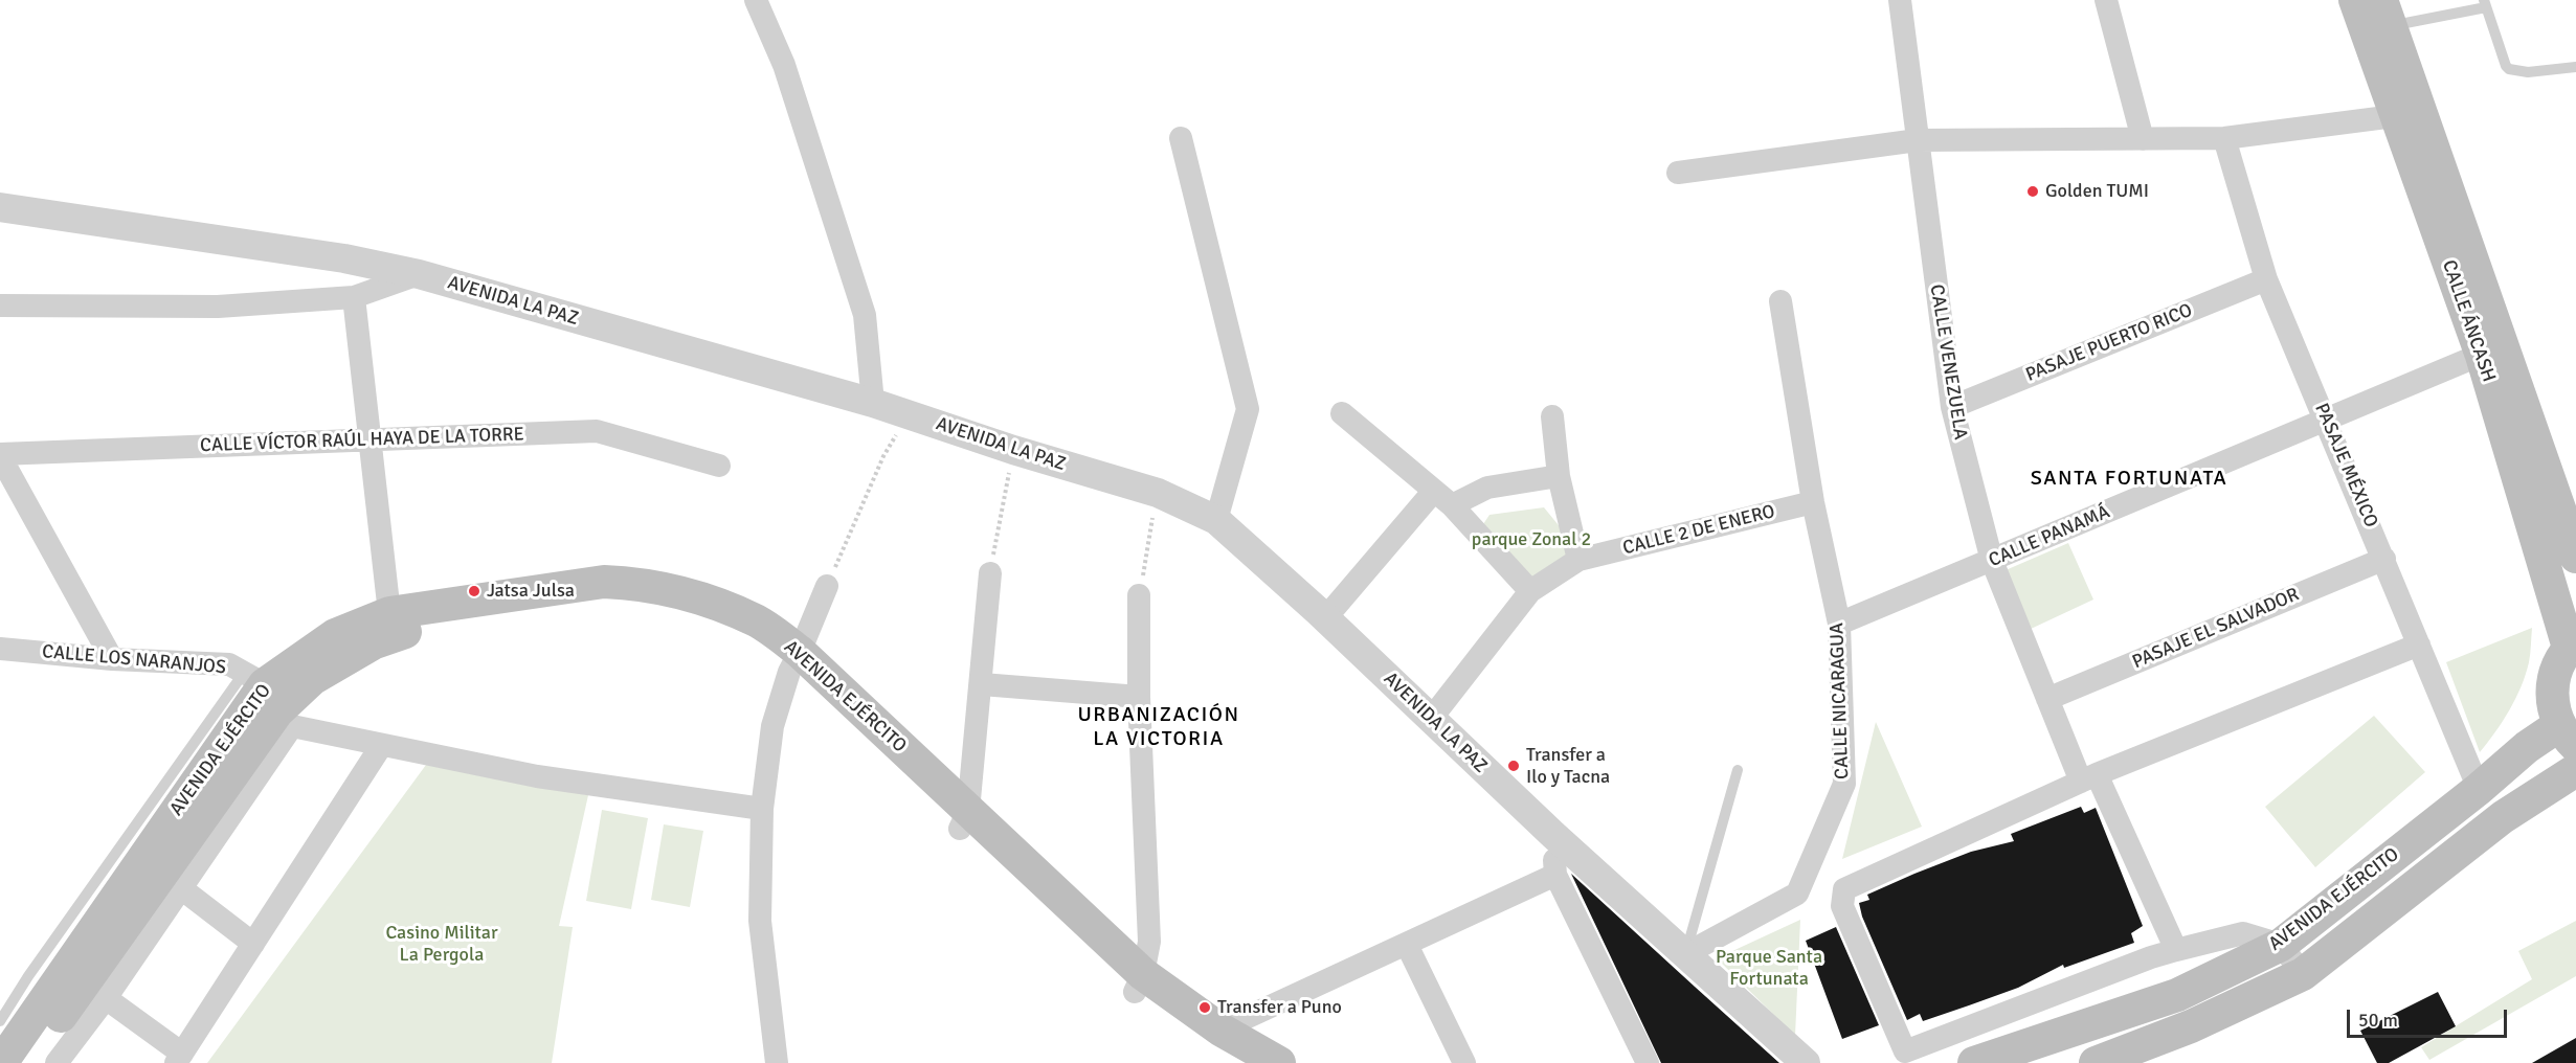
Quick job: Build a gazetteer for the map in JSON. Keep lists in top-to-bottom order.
{
  "streets": {
    "main road": ["CALLE ÁNCASH", "AVENIDA EJÉRCITO"],
    "street": [
      "AVENIDA LA PAZ",
      "PASAJE PUERTO RICO",
      "CALLE VENEZUELA",
      "CALLE VÍCTOR RAÚL HAYA DE LA TORRE",
      "PASAJE MÉXICO",
      "CALLE 2 DE ENERO",
      "CALLE PANAMÁ",
      "PASAJE EL SALVADOR",
      "CALLE LOS NARANJOS",
      "CALLE NICARAGUA"
    ]
  },
  "crossings": [
    ["AVENIDA LA PAZ", "CALLE 2 DE ENERO"],
    ["AVENIDA LA PAZ", "CALLE NICARAGUA"],
    ["CALLE ÁNCASH", "CALLE PANAMÁ"],
    ["PASAJE PUERTO RICO", "CALLE VENEZUELA"],
    ["PASAJE PUERTO RICO", "PASAJE MÉXICO"],
    ["CALLE VENEZUELA", "CALLE PANAMÁ"],
    ["CALLE VENEZUELA", "PASAJE EL SALVADOR"],
    ["PASAJE MÉXICO", "CALLE PANAMÁ"],
    ["PASAJE MÉXICO", "PASAJE EL SALVADOR"],
    ["PASAJE MÉXICO", "AVENIDA EJÉRCITO"],
    ["CALLE 2 DE ENERO", "CALLE NICARAGUA"],
    ["CALLE PANAMÁ", "CALLE NICARAGUA"],
    ["CALLE LOS NARANJOS", "AVENIDA EJÉRCITO"]
  ],
  "districts": ["SANTA FORTUNATA", "URBANIZACIÓN LA VICTORIA"],
  "parks": ["parque Zonal 2", "Casino Militar La Pergola", "Parque Santa Fortunata"],
  "places": [
    "Golden TUMI",
    "Jatsa Julsa",
    "Transfer a Ilo y Tacna",
    "Transfer a Puno"
  ],
  "scale_bar": "50 m"
}
